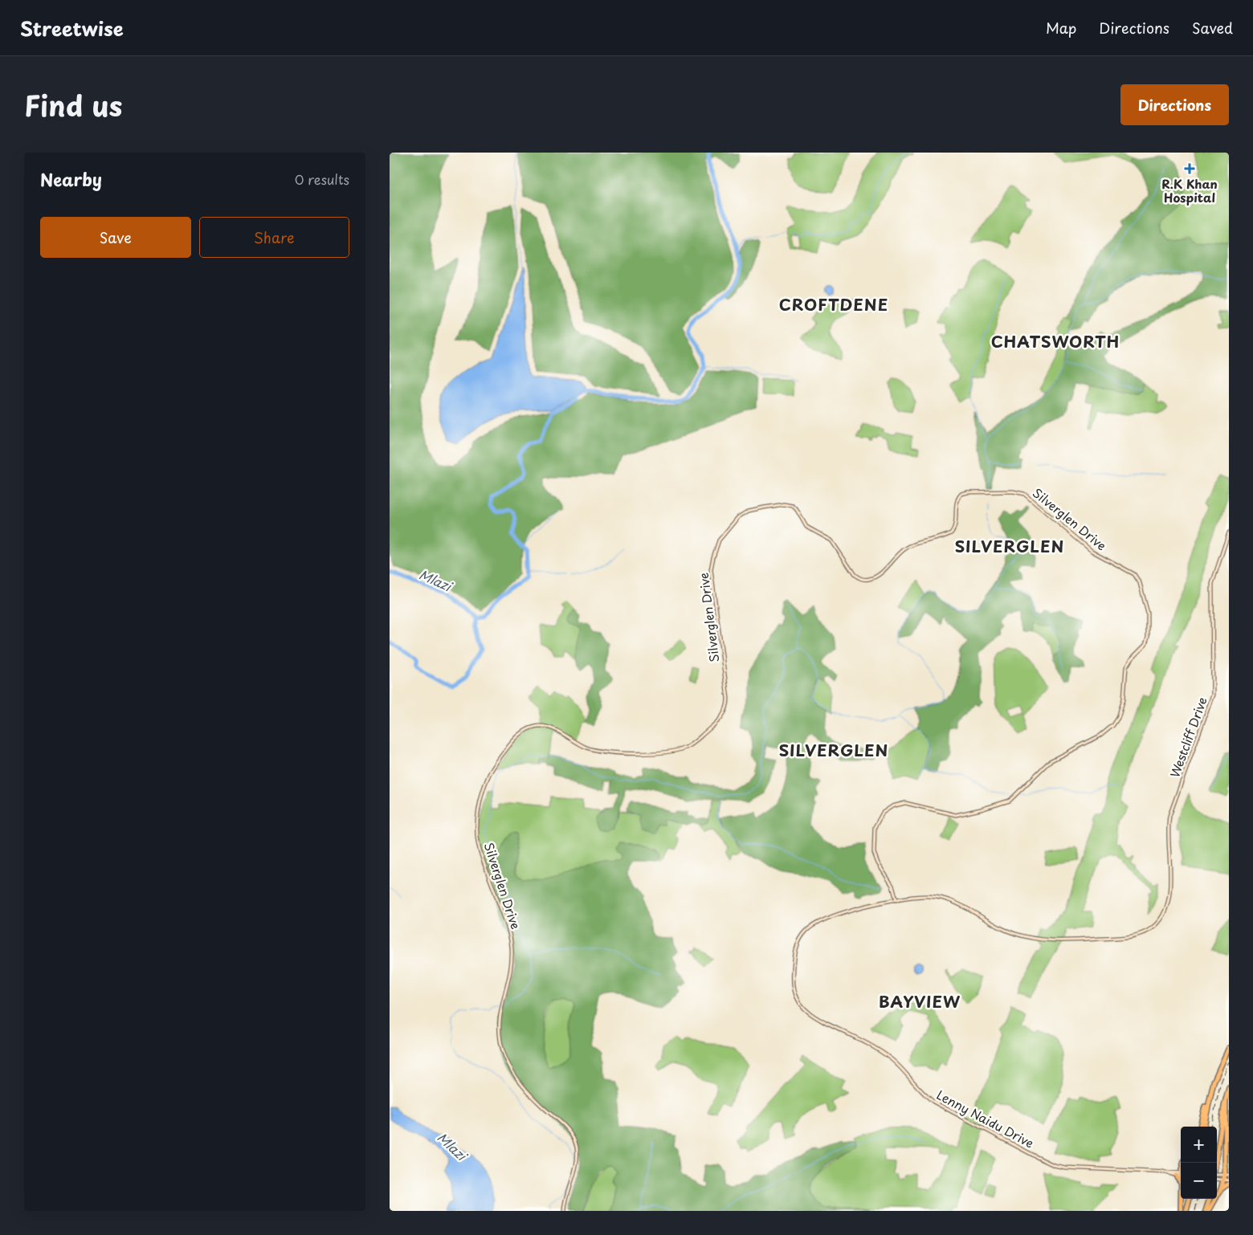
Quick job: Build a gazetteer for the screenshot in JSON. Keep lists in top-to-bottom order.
{
  "streets": {
    "street": ["Silverglen Drive", "Westcliff Drive", "Lenny Naidu Drive"]
  },
  "crossings": [
    ["Silverglen Drive", "Lenny Naidu Drive"],
    ["Westcliff Drive", "Lenny Naidu Drive"]
  ],
  "districts": [
    "CROFTDENE",
    "CHATSWORTH",
    "SILVERGLEN",
    "SILVERGLEN",
    "BAYVIEW"
  ],
  "water": ["Mlazi"],
  "places": {
    "health": ["R.K Khan Hospital"]
  },
  "page": {
    "header": "Streetwise",
    "nav": ["Map", "Directions", "Saved"],
    "title": "Find us",
    "buttons": [
      "Directions",
      ["Save", "Share"]
    ],
    "heading": ["Nearby", "0 results"],
    "map_buttons": ["+", "−"]
  }
}
